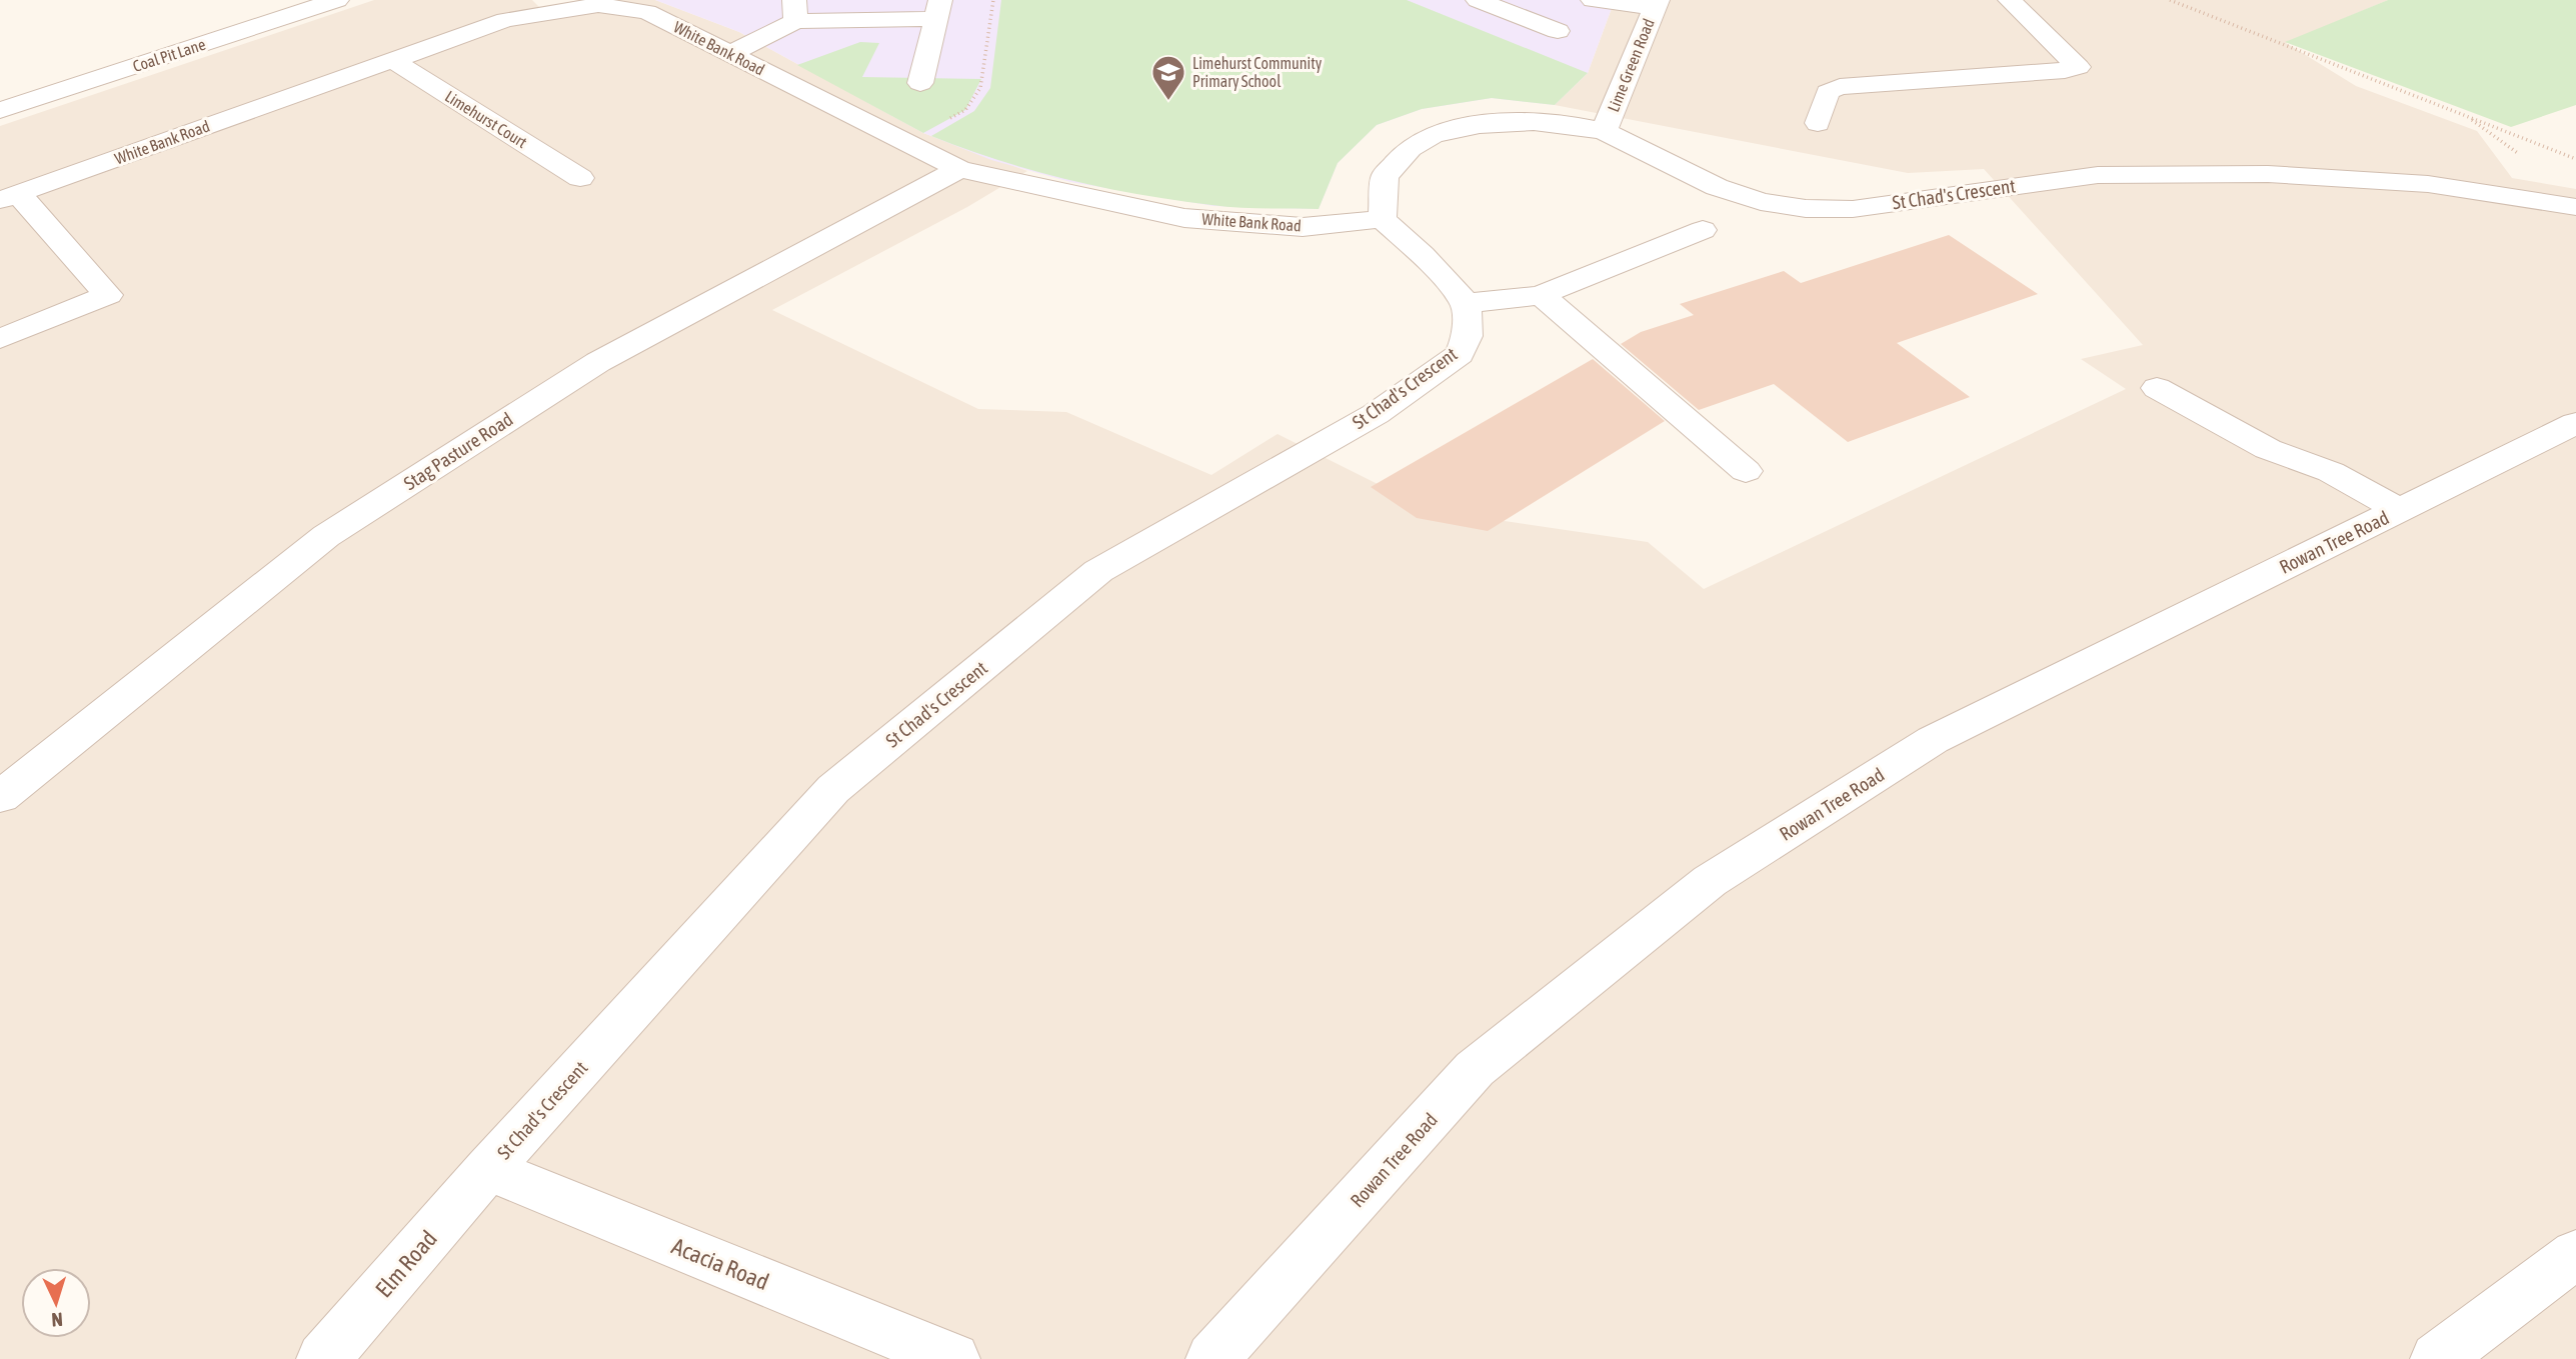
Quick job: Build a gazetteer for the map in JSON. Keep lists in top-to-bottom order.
{
  "streets": {
    "street": [
      "White Bank Road",
      "Coal Pit Lane",
      "Lime Green Road",
      "Limehurst Court",
      "St Chad's Crescent",
      "Stag Pasture Road",
      "Rowan Tree Road",
      "Elm Road",
      "Acacia Road"
    ]
  },
  "crossings": [
    ["White Bank Road", "Limehurst Court"],
    ["White Bank Road", "St Chad's Crescent"],
    ["White Bank Road", "Stag Pasture Road"],
    ["Lime Green Road", "St Chad's Crescent"],
    ["St Chad's Crescent", "Elm Road"],
    ["St Chad's Crescent", "Acacia Road"],
    ["Elm Road", "Acacia Road"]
  ],
  "places": {
    "school or university": ["Limehurst Community Primary School"]
  },
  "north": "bottom"
}
